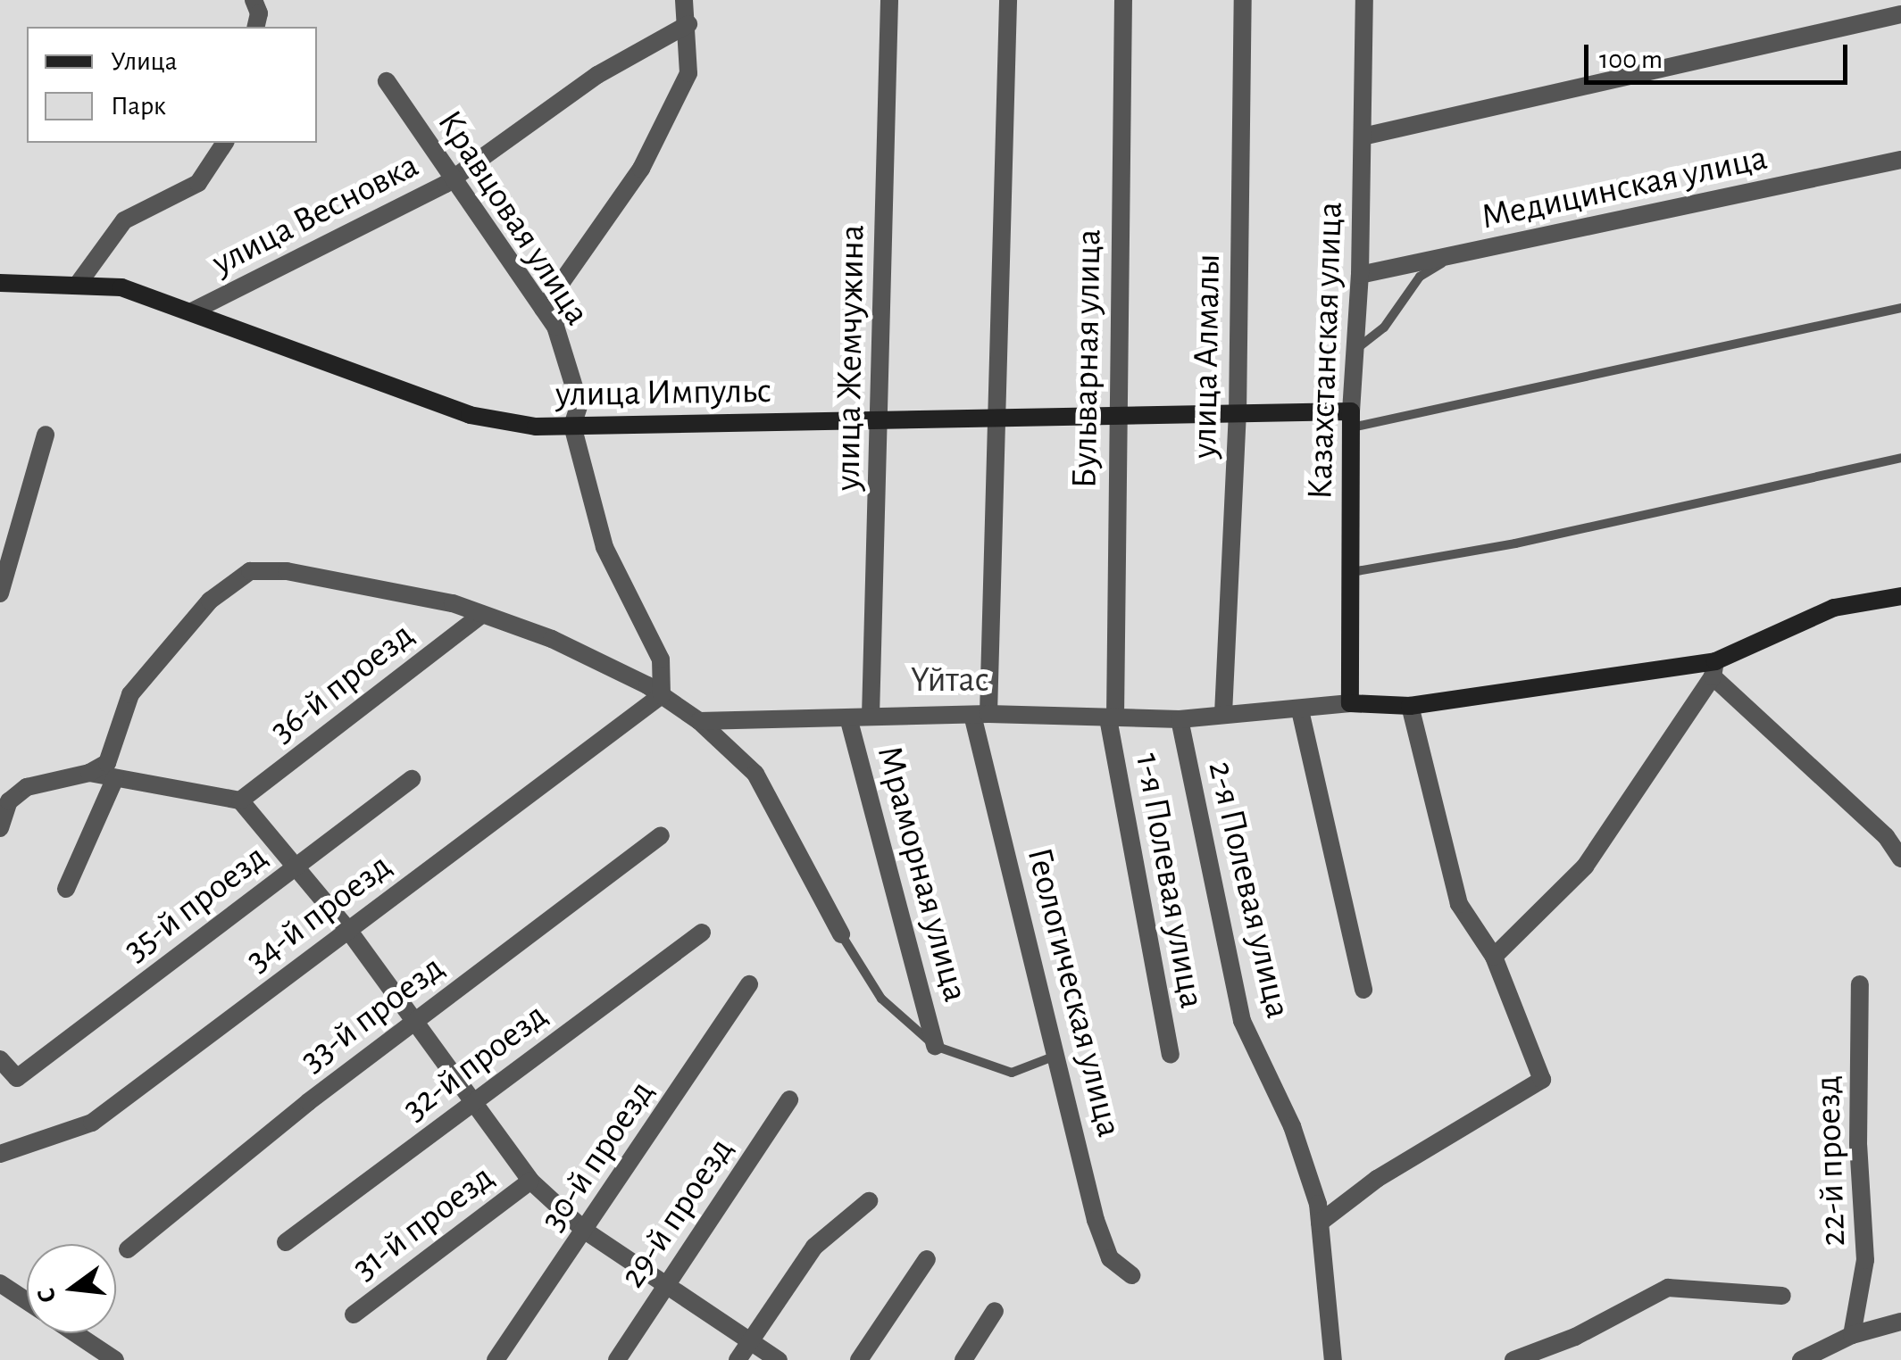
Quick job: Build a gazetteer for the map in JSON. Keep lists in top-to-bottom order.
{
  "streets": {
    "street": [
      "Медицинская улица",
      "улица Весновка",
      "Кравцовая улица",
      "Казахстанская улица",
      "улица Алмалы",
      "улица Жемчужина",
      "Бульварная улица",
      "улица Импульс",
      "36-й проезд",
      "Мраморная улица",
      "1-я Полевая улица",
      "2-я Полевая улица",
      "35-й проезд",
      "34-й проезд",
      "Геологическая улица",
      "33-й проезд",
      "32-й проезд",
      "30-й проезд",
      "22-й проезд",
      "29-й проезд",
      "31-й проезд"
    ]
  },
  "crossings": [
    ["Медицинская улица", "Казахстанская улица"],
    ["улица Весновка", "Кравцовая улица"],
    ["улица Весновка", "улица Импульс"],
    ["Кравцовая улица", "улица Импульс"],
    ["Кравцовая улица", "34-й проезд"],
    ["Казахстанская улица", "улица Импульс"],
    ["улица Алмалы", "улица Импульс"],
    ["улица Жемчужина", "улица Импульс"],
    ["Бульварная улица", "улица Импульс"],
    ["Бульварная улица", "1-я Полевая улица"],
    ["улица Импульс", "Геологическая улица"]
  ],
  "parks": ["Үйтас"],
  "legend": ["Улица", "Парк"],
  "scale_bar": "100 m",
  "north": "left"
}
